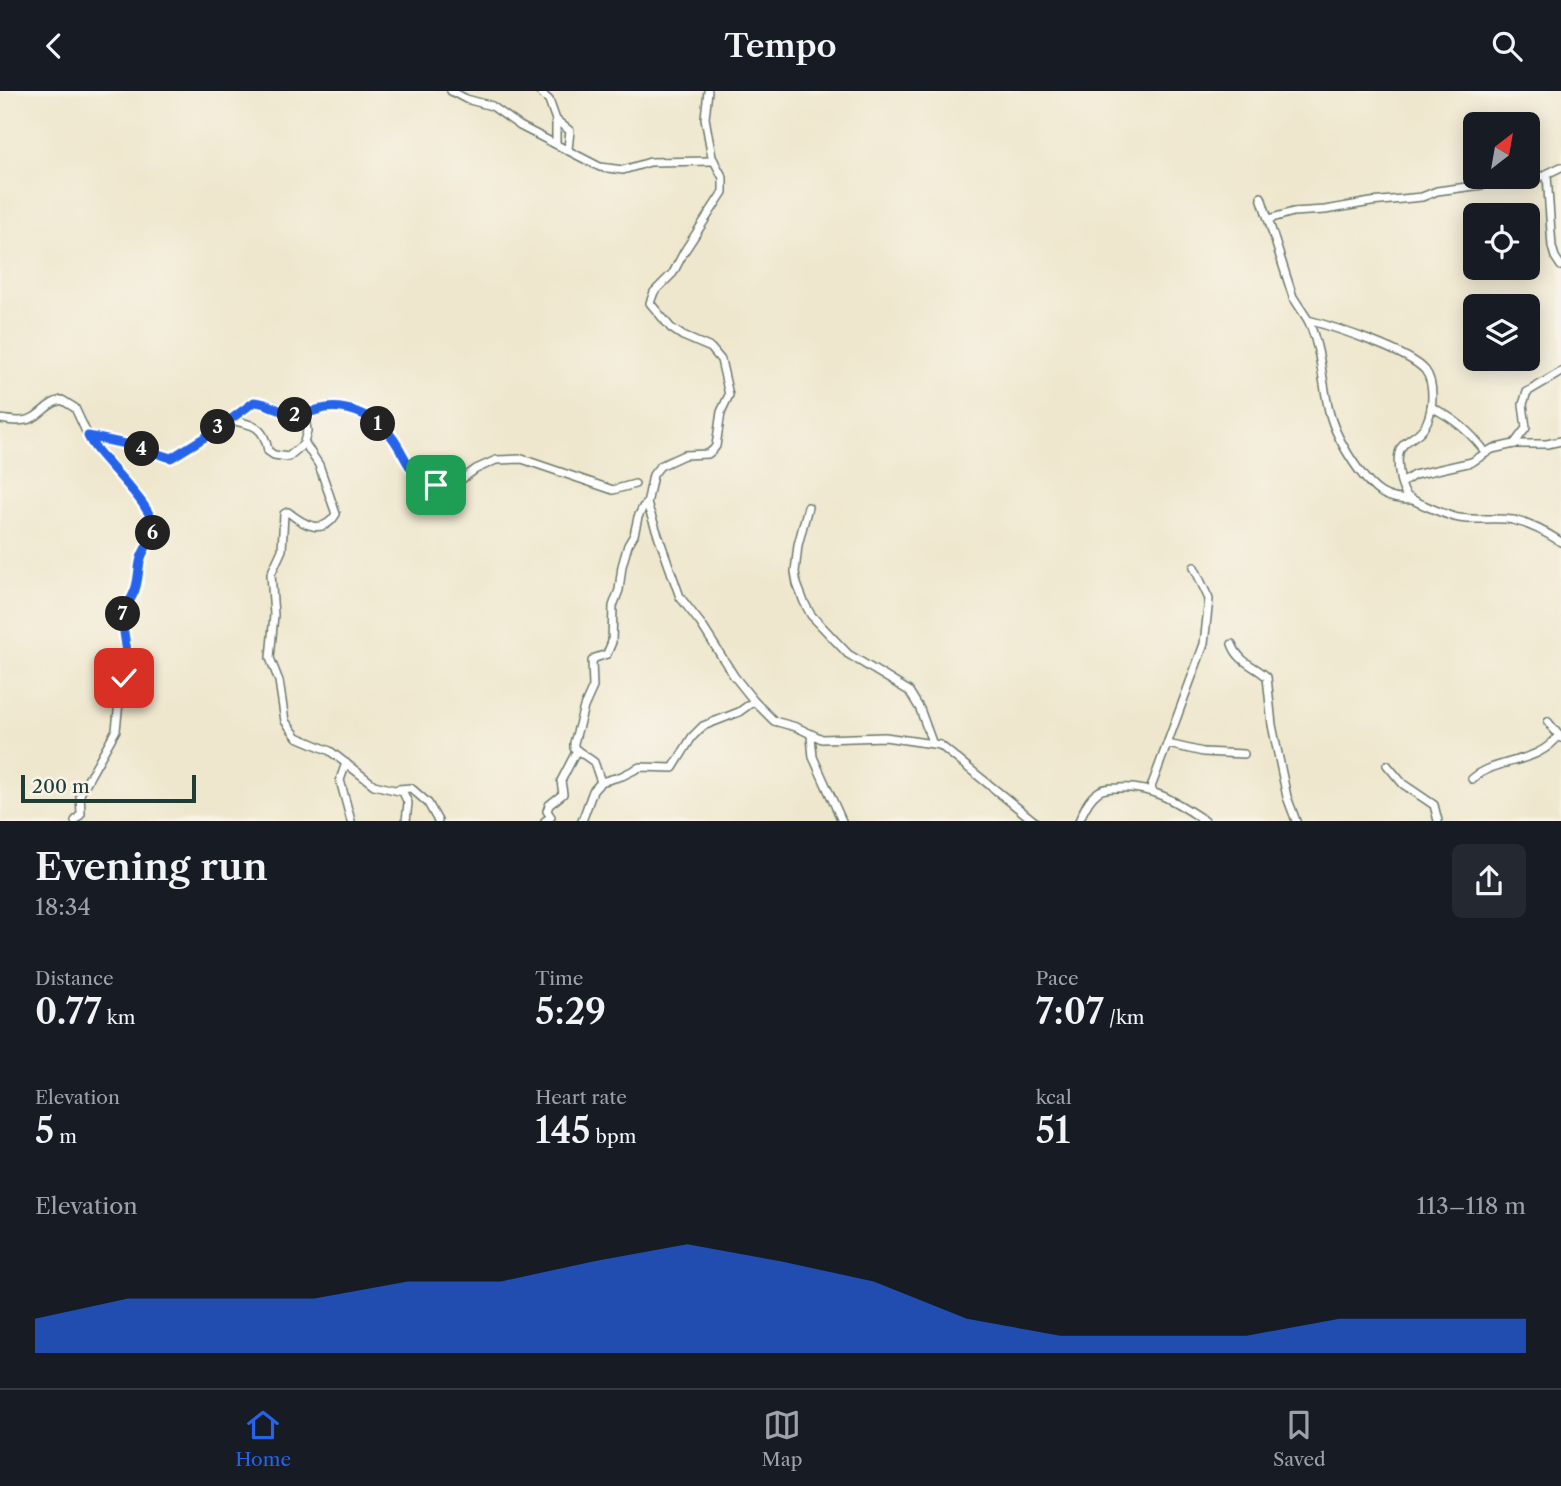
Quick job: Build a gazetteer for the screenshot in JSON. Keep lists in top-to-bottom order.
{
  "scale_bar": "200 m",
  "north": "top right",
  "page": {
    "header": "Tempo",
    "pins": [
      "2",
      "1",
      "3",
      "4",
      "6",
      "7"
    ],
    "scale": "200 m",
    "heading": ["Evening run", "18:34"],
    "stats": [
      ["Distance", "0.77 km"],
      ["Time", "5:29"],
      ["Pace", "7:07 /km"],
      ["Elevation", "5 m"],
      ["Heart rate", "145 bpm"],
      ["kcal", "51"]
    ],
    "chart": ["Elevation", "113–118 m"],
    "tabs": ["Home", "Map", "Saved"]
  }
}
